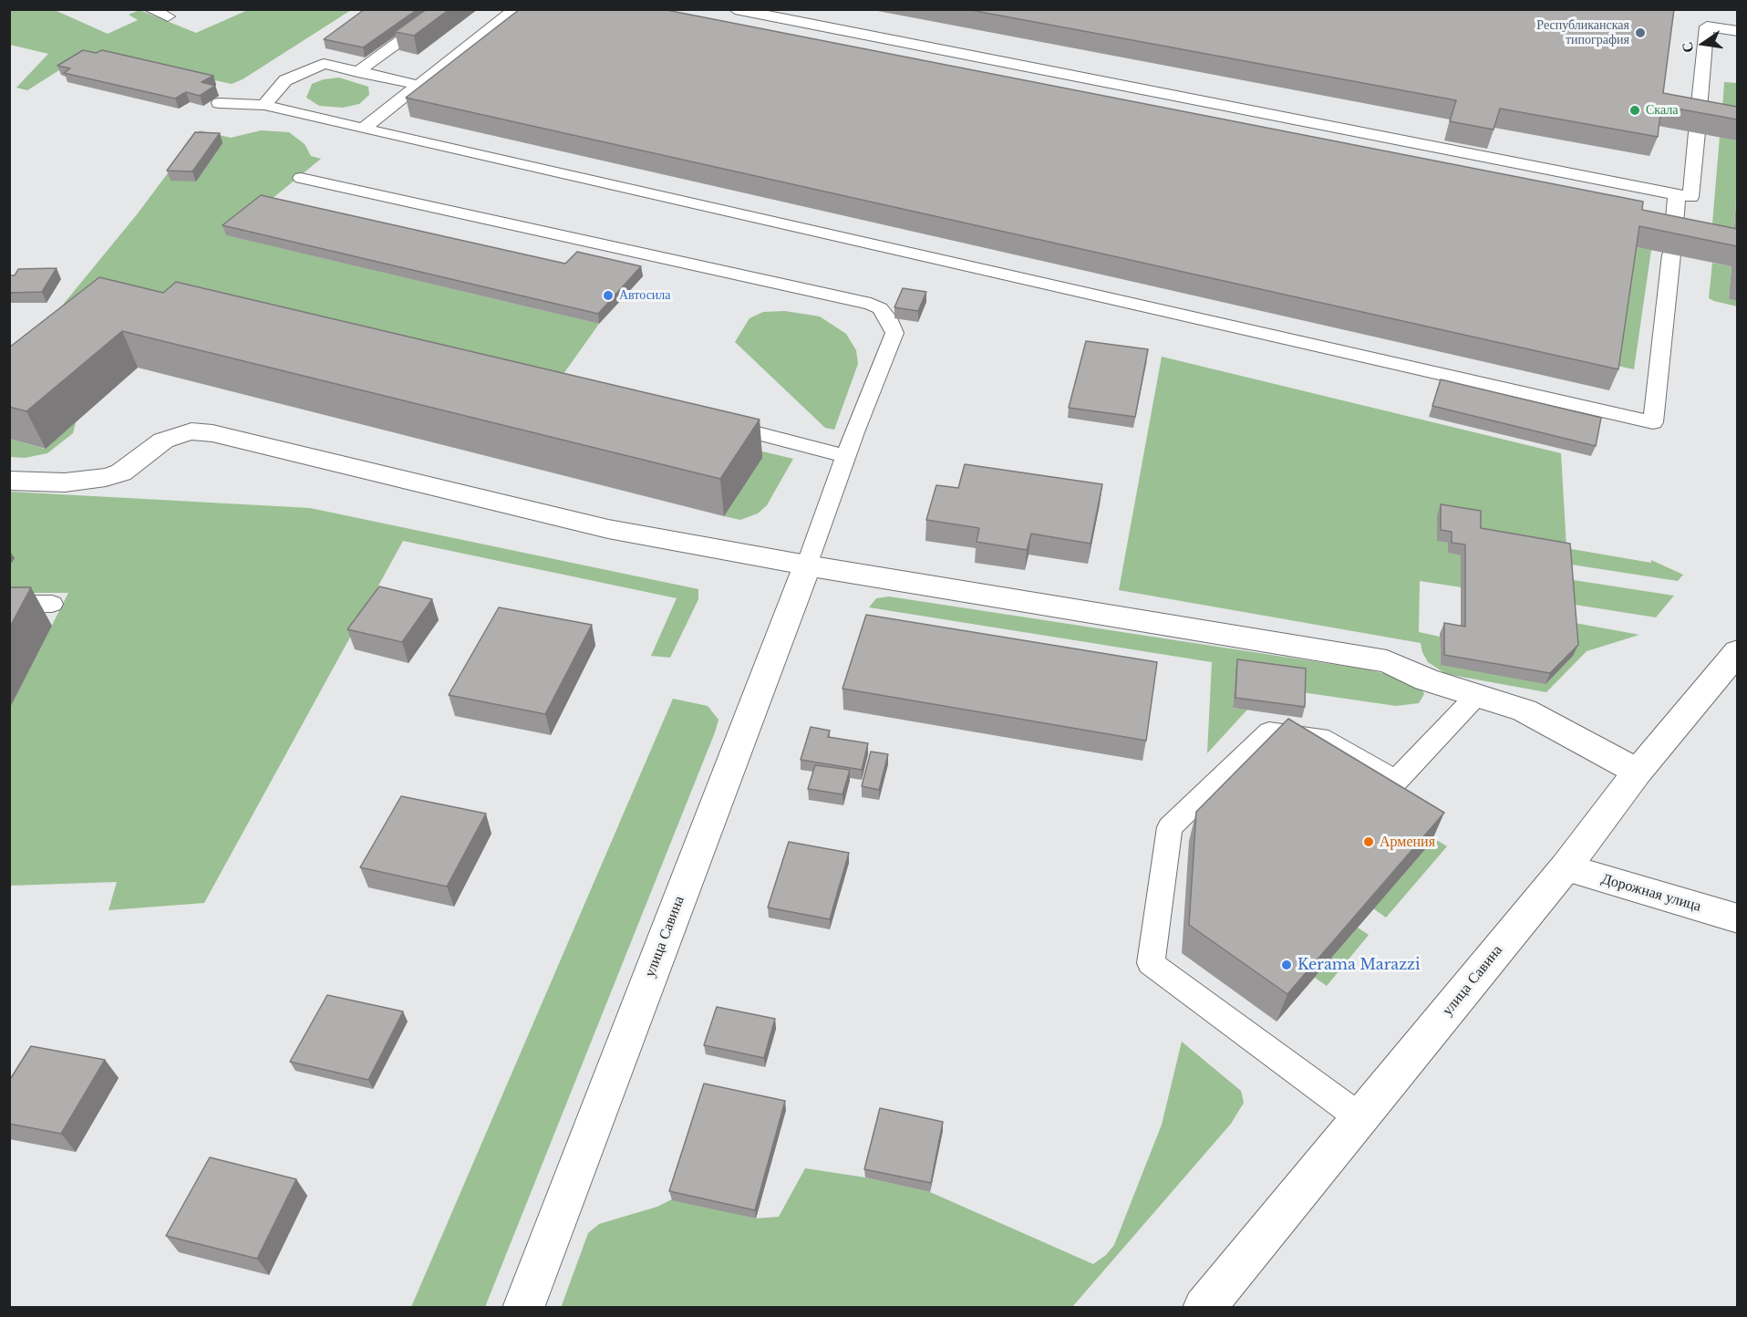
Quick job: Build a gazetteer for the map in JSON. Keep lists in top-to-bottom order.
{
  "streets": {
    "street": ["Дорожная улица", "улица Савина"]
  },
  "crossings": [
    ["Дорожная улица", "улица Савина"]
  ],
  "places": [
    "Республиканская типография",
    "Скала",
    "Автосила",
    "Армения",
    "Kerama Marazzi"
  ],
  "north": "left"
}
